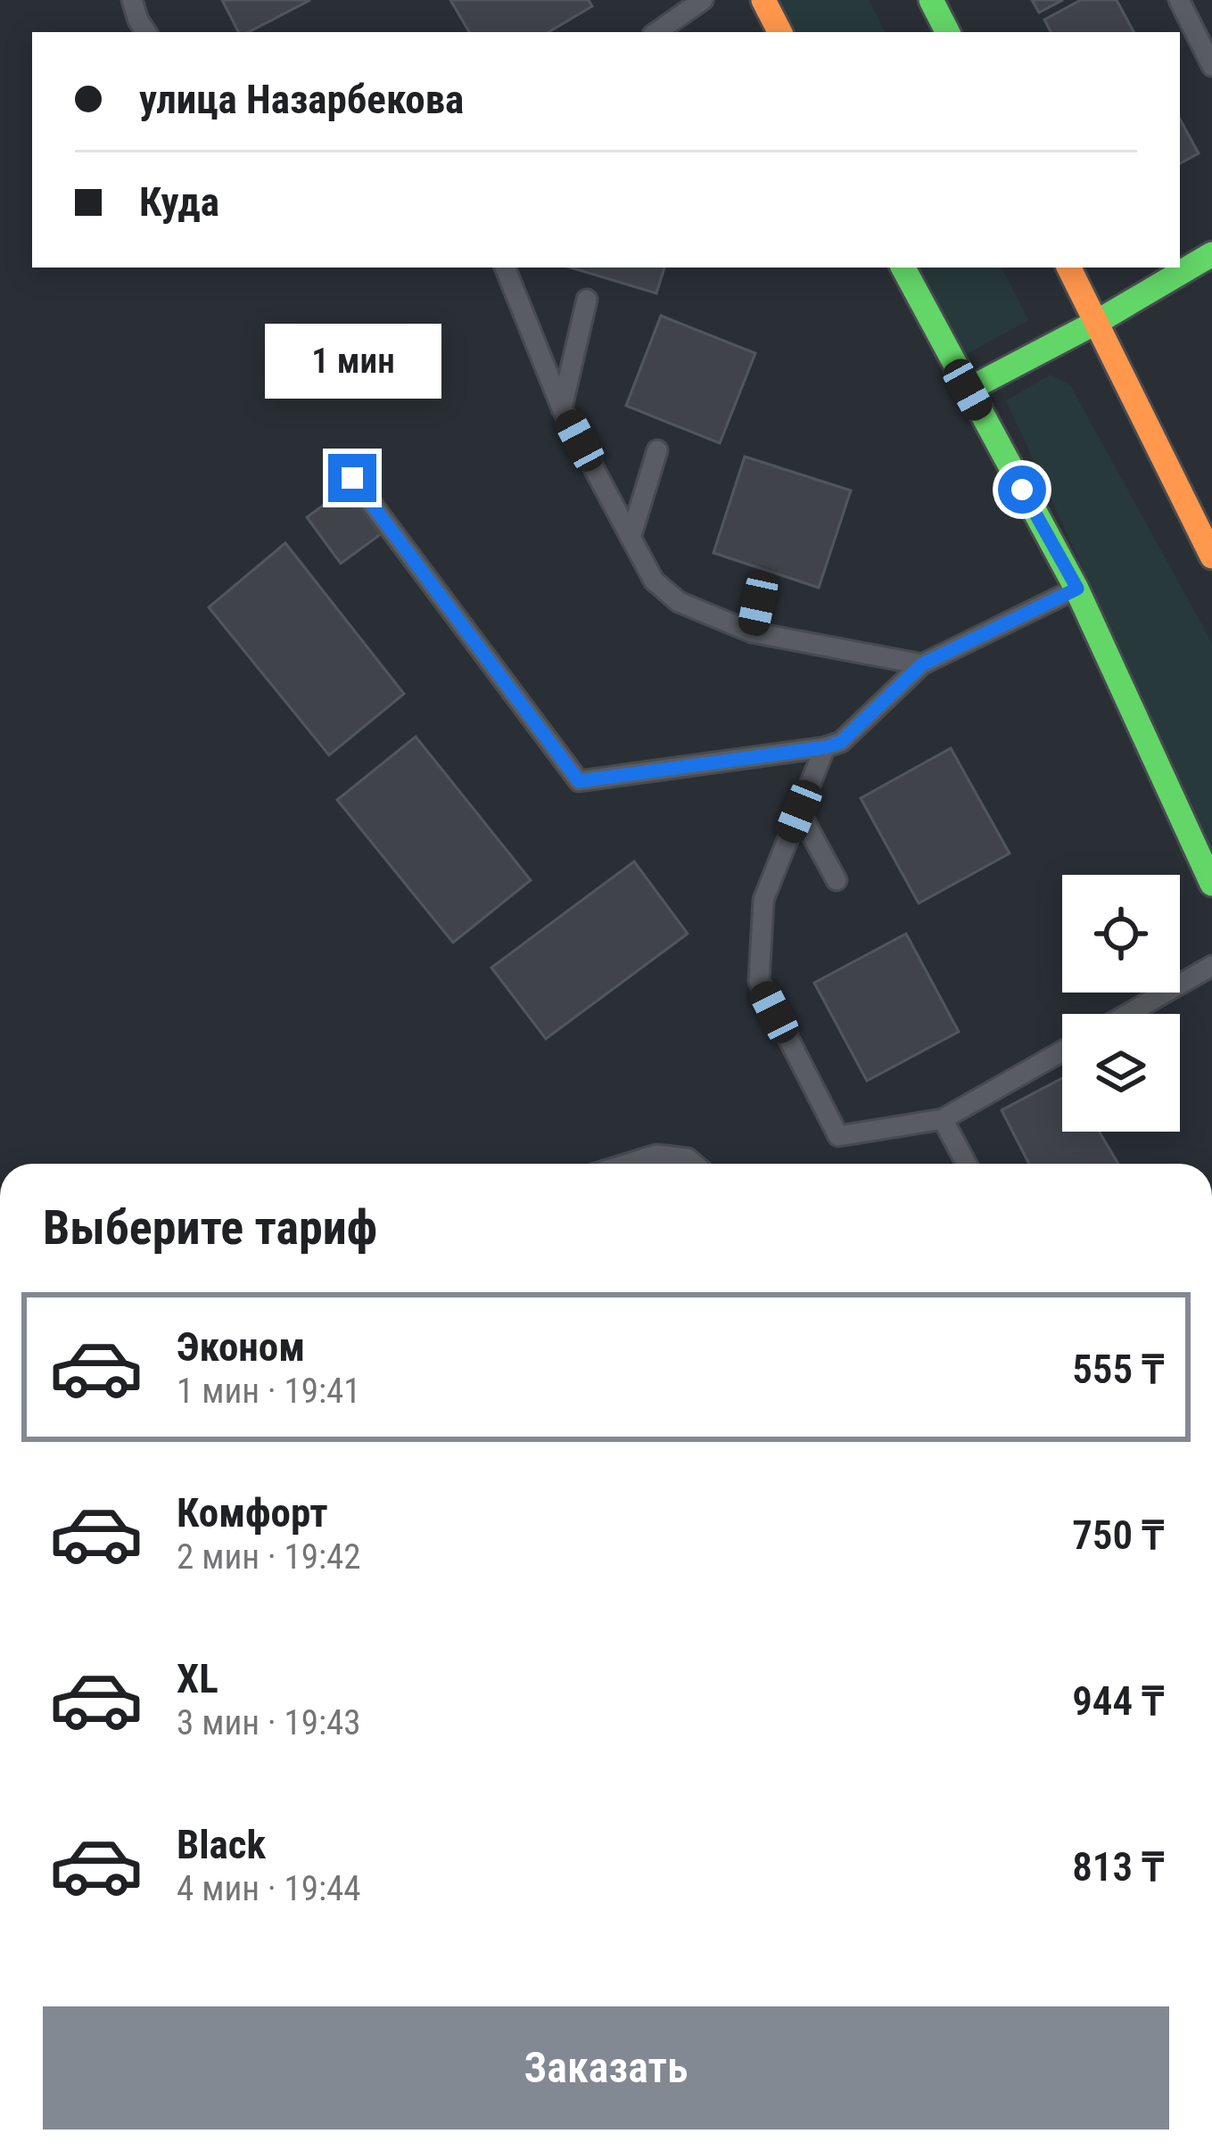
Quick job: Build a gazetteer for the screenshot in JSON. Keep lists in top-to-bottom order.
{
  "page": {
    "banner": ["улица Назарбекова", "Куда"],
    "bubble": "1 мин",
    "heading": "Выберите тариф",
    "list": [
      {
        "name": "Эконом",
        "note": "1 мин · 19:41",
        "value": "555 ₸"
      },
      {
        "name": "Комфорт",
        "note": "2 мин · 19:42",
        "value": "750 ₸"
      },
      {
        "name": "XL",
        "note": "3 мин · 19:43",
        "value": "944 ₸"
      },
      {
        "name": "Black",
        "note": "4 мин · 19:44",
        "value": "813 ₸"
      }
    ],
    "buttons": "Заказать"
  }
}
